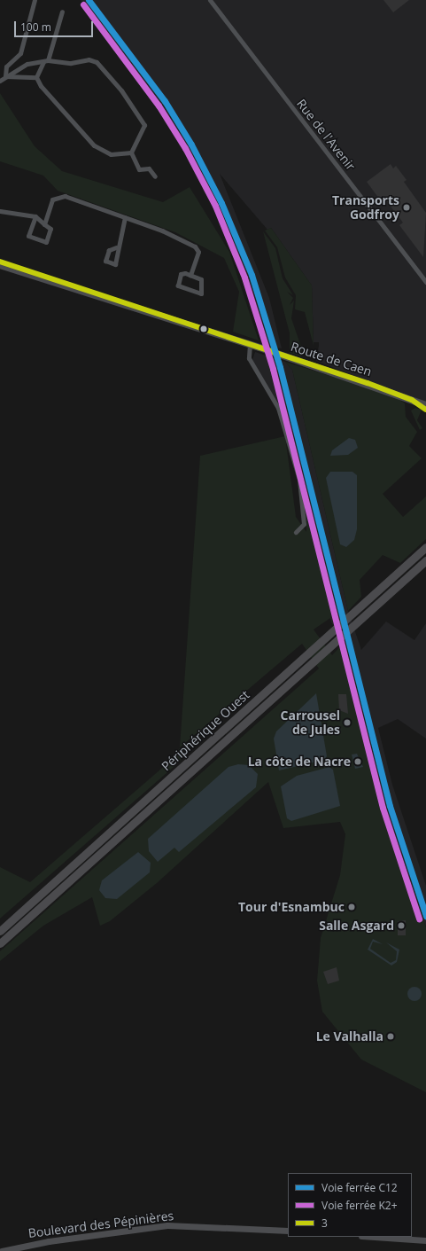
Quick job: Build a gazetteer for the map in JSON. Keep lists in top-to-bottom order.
{
  "streets": {
    "highway": ["Périphérique Ouest"],
    "main road": ["Route de Caen", "Boulevard des Pépinières"],
    "street": ["Rue de l'Avenir"]
  },
  "places": [
    "Transports Godfroy",
    "Carrousel de Jules",
    "La côte de Nacre",
    "Tour d'Esnambuc",
    "Salle Asgard",
    "Le Valhalla"
  ],
  "lines": ["rail line C12", "rail line K2+", "transit line 3"],
  "legend": ["Voie ferrée C12", "Voie ferrée K2+", "3"],
  "scale_bar": "100 m"
}
